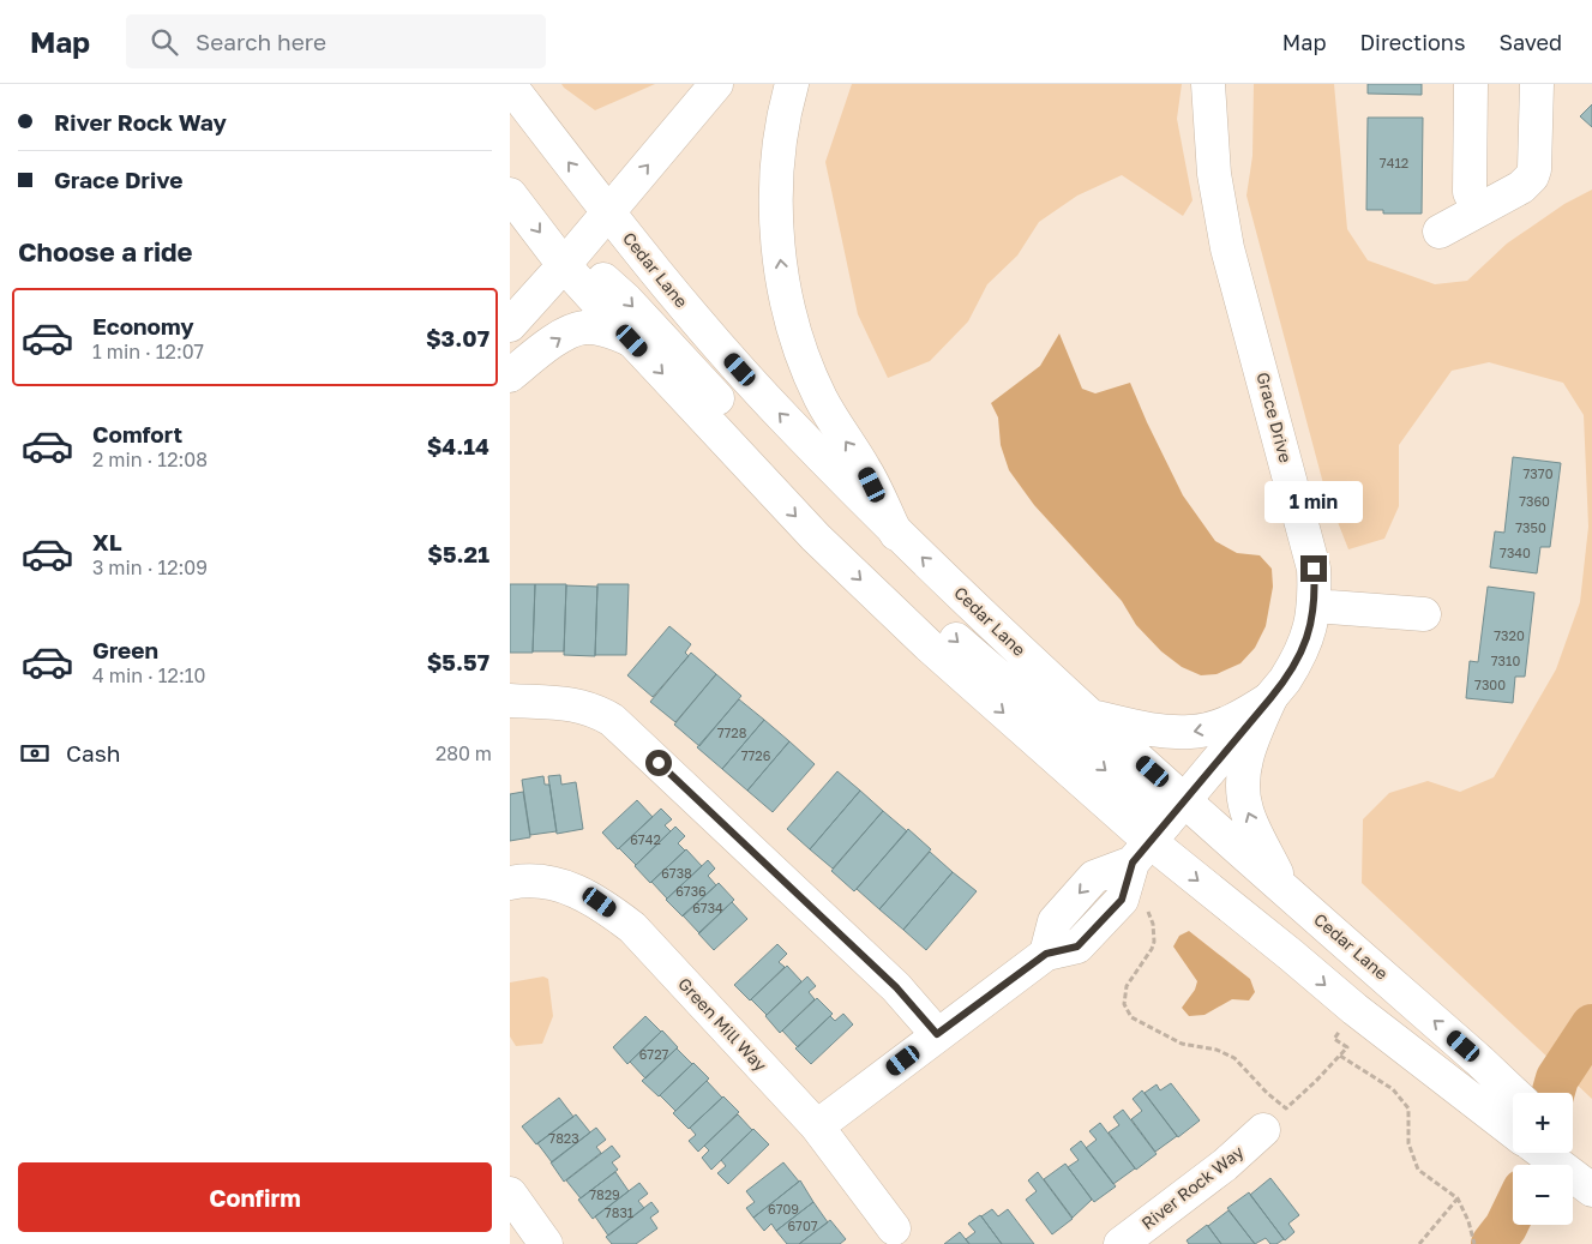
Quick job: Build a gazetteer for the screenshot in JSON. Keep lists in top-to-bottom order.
{
  "streets": {
    "main road": [
      "Cedar Lane",
      "Grace Drive",
      "Green Mill Way",
      "River Rock Way"
    ]
  },
  "crossings": [
    ["Cedar Lane", "Grace Drive"]
  ],
  "house_numbers": [
    "7412",
    "7370",
    "7360",
    "7350",
    "7340",
    "7320",
    "7310",
    "7300",
    "7728",
    "7726",
    "6742",
    "6738",
    "6736",
    "6734",
    "6727",
    "7823",
    "7829",
    "6709",
    "7831",
    "6707"
  ],
  "page": {
    "header": "Map",
    "search": "Search here",
    "nav": ["Map", "Directions", "Saved"],
    "banner": ["River Rock Way", "Grace Drive"],
    "heading": "Choose a ride",
    "list": [
      {
        "name": "Economy",
        "note": "1 min · 12:07",
        "value": "$3.07"
      },
      {
        "name": "Comfort",
        "note": "2 min · 12:08",
        "value": "$4.14"
      },
      {
        "name": "XL",
        "note": "3 min · 12:09",
        "value": "$5.21"
      },
      {
        "name": "Green",
        "note": "4 min · 12:10",
        "value": "$5.57"
      }
    ],
    "bubble": "1 min",
    "pay": ["Cash", "280 m"],
    "map_buttons": ["+", "−"],
    "buttons": "Confirm"
  }
}
